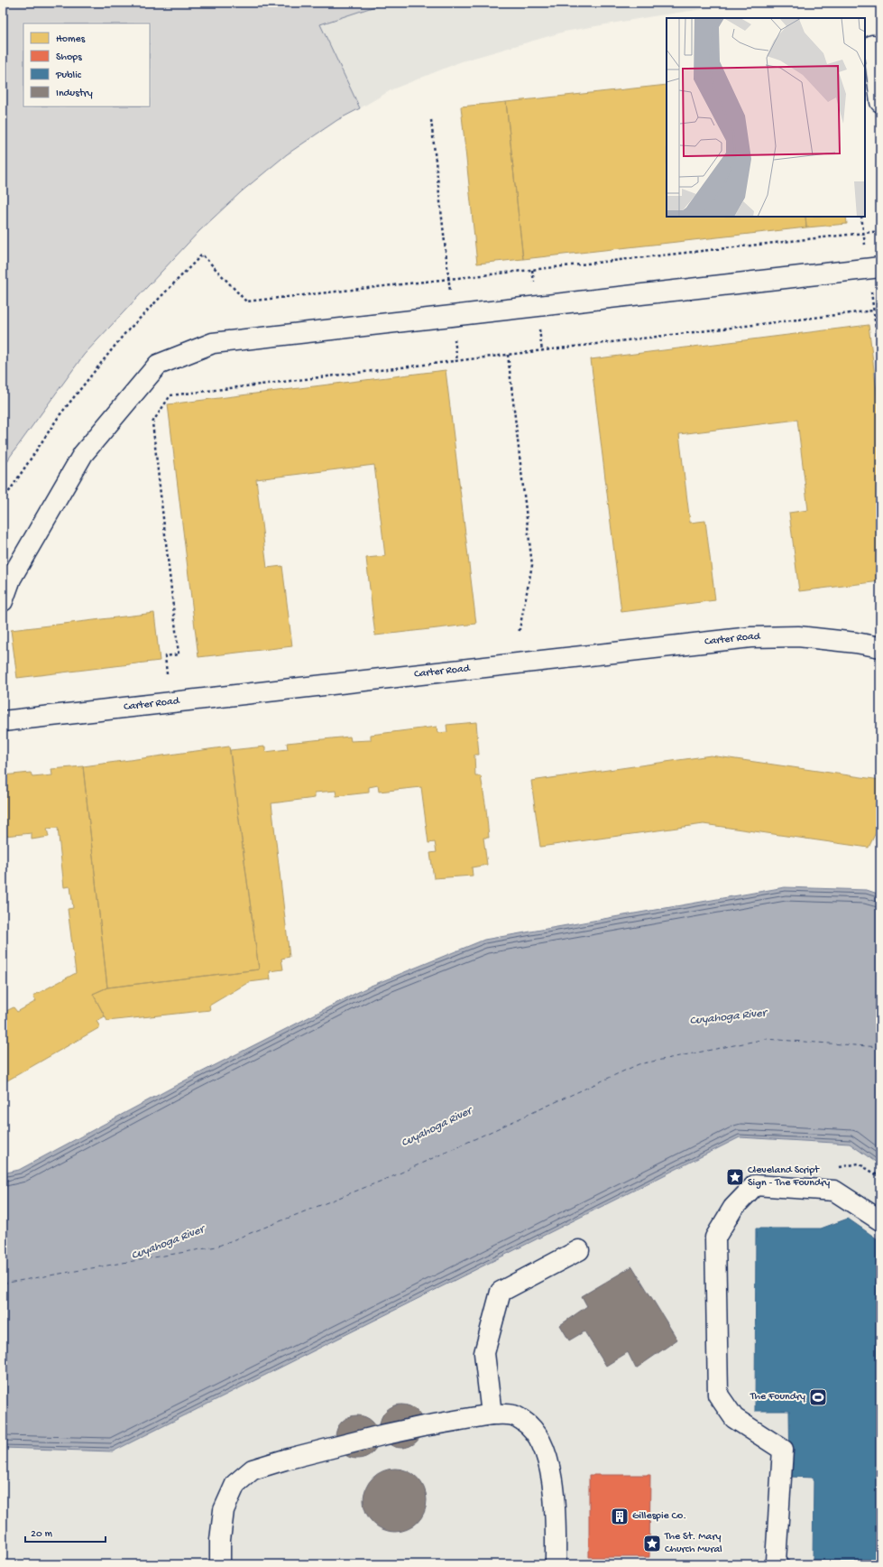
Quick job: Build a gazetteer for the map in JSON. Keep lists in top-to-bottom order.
{
  "streets": {
    "street": ["Carter Road"]
  },
  "water": ["Cuyahoga River"],
  "places": {
    "place": ["Cleveland Script Sign - The Foundry", "The St. Mary Church Mural"],
    "sports": ["The Foundry"],
    "building": ["Gillespie Co."]
  },
  "legend": [
    "Homes",
    "Shops",
    "Public",
    "Industry"
  ],
  "scale_bar": "20 m"
}
